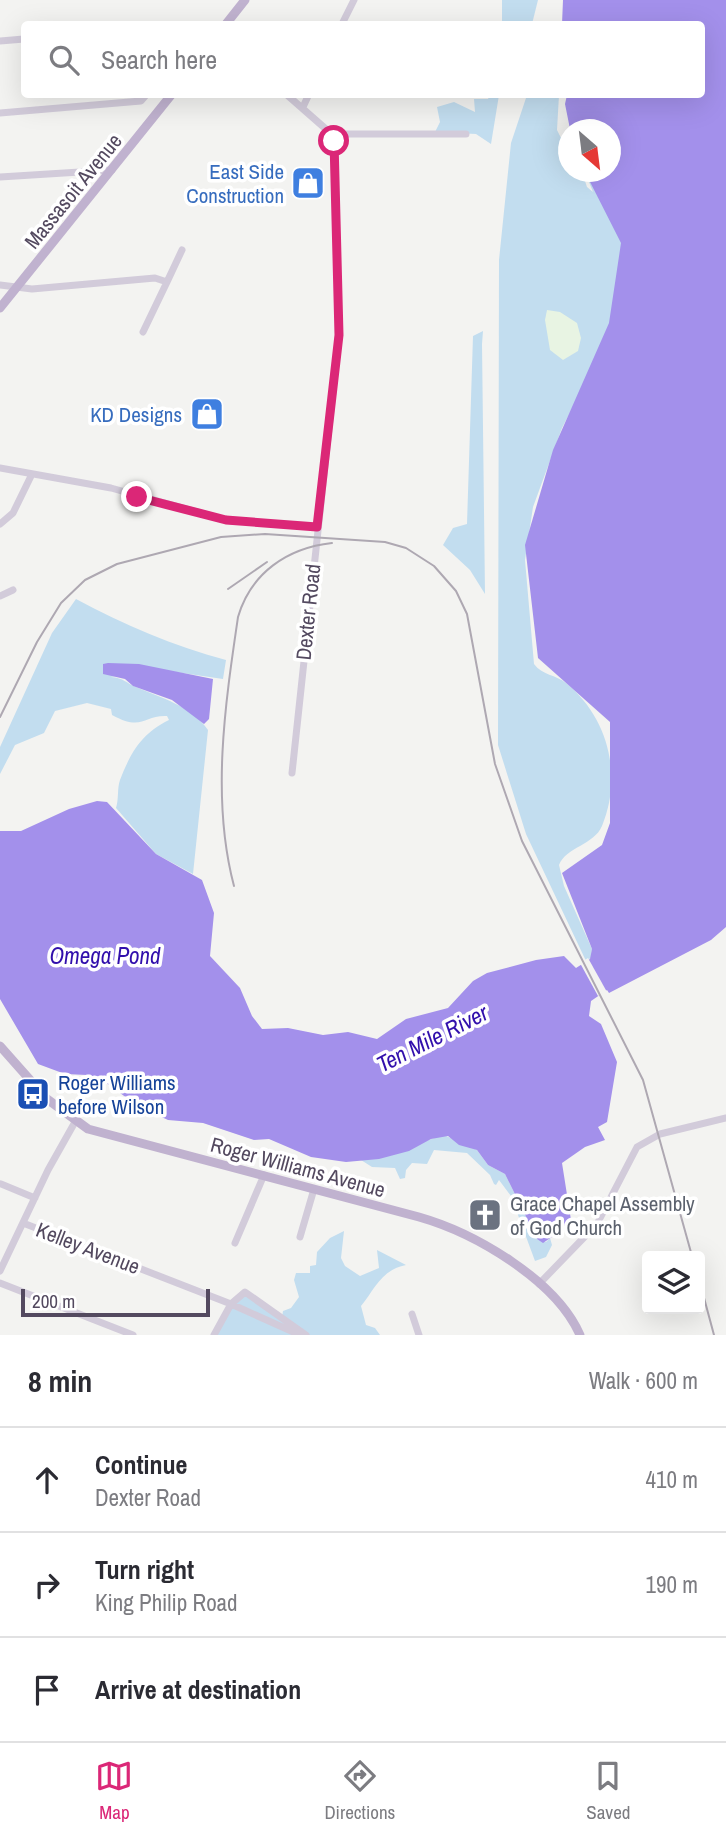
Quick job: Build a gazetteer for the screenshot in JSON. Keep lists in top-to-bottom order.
{
  "streets": {
    "main road": ["Massasoit Avenue", "Roger Williams Avenue"],
    "street": ["Dexter Road", "Kelley Avenue"]
  },
  "water": ["Omega Pond", "Ten Mile River"],
  "places": {
    "shop": ["East Side Construction", "KD Designs"],
    "bus stop": ["Roger Williams before Wilson"],
    "church": ["Grace Chapel Assembly of God Church"]
  },
  "scale_bar": "200 m",
  "north": "bottom right",
  "page": {
    "search": "Search here",
    "scale": "200 m",
    "heading": ["8 min", "Walk · 600 m"],
    "list": [
      ["Continue", "Dexter Road", "410 m"],
      ["Turn right", "King Philip Road", "190 m"],
      "Arrive at destination"
    ],
    "nav": ["Map", "Directions", "Saved"]
  }
}
